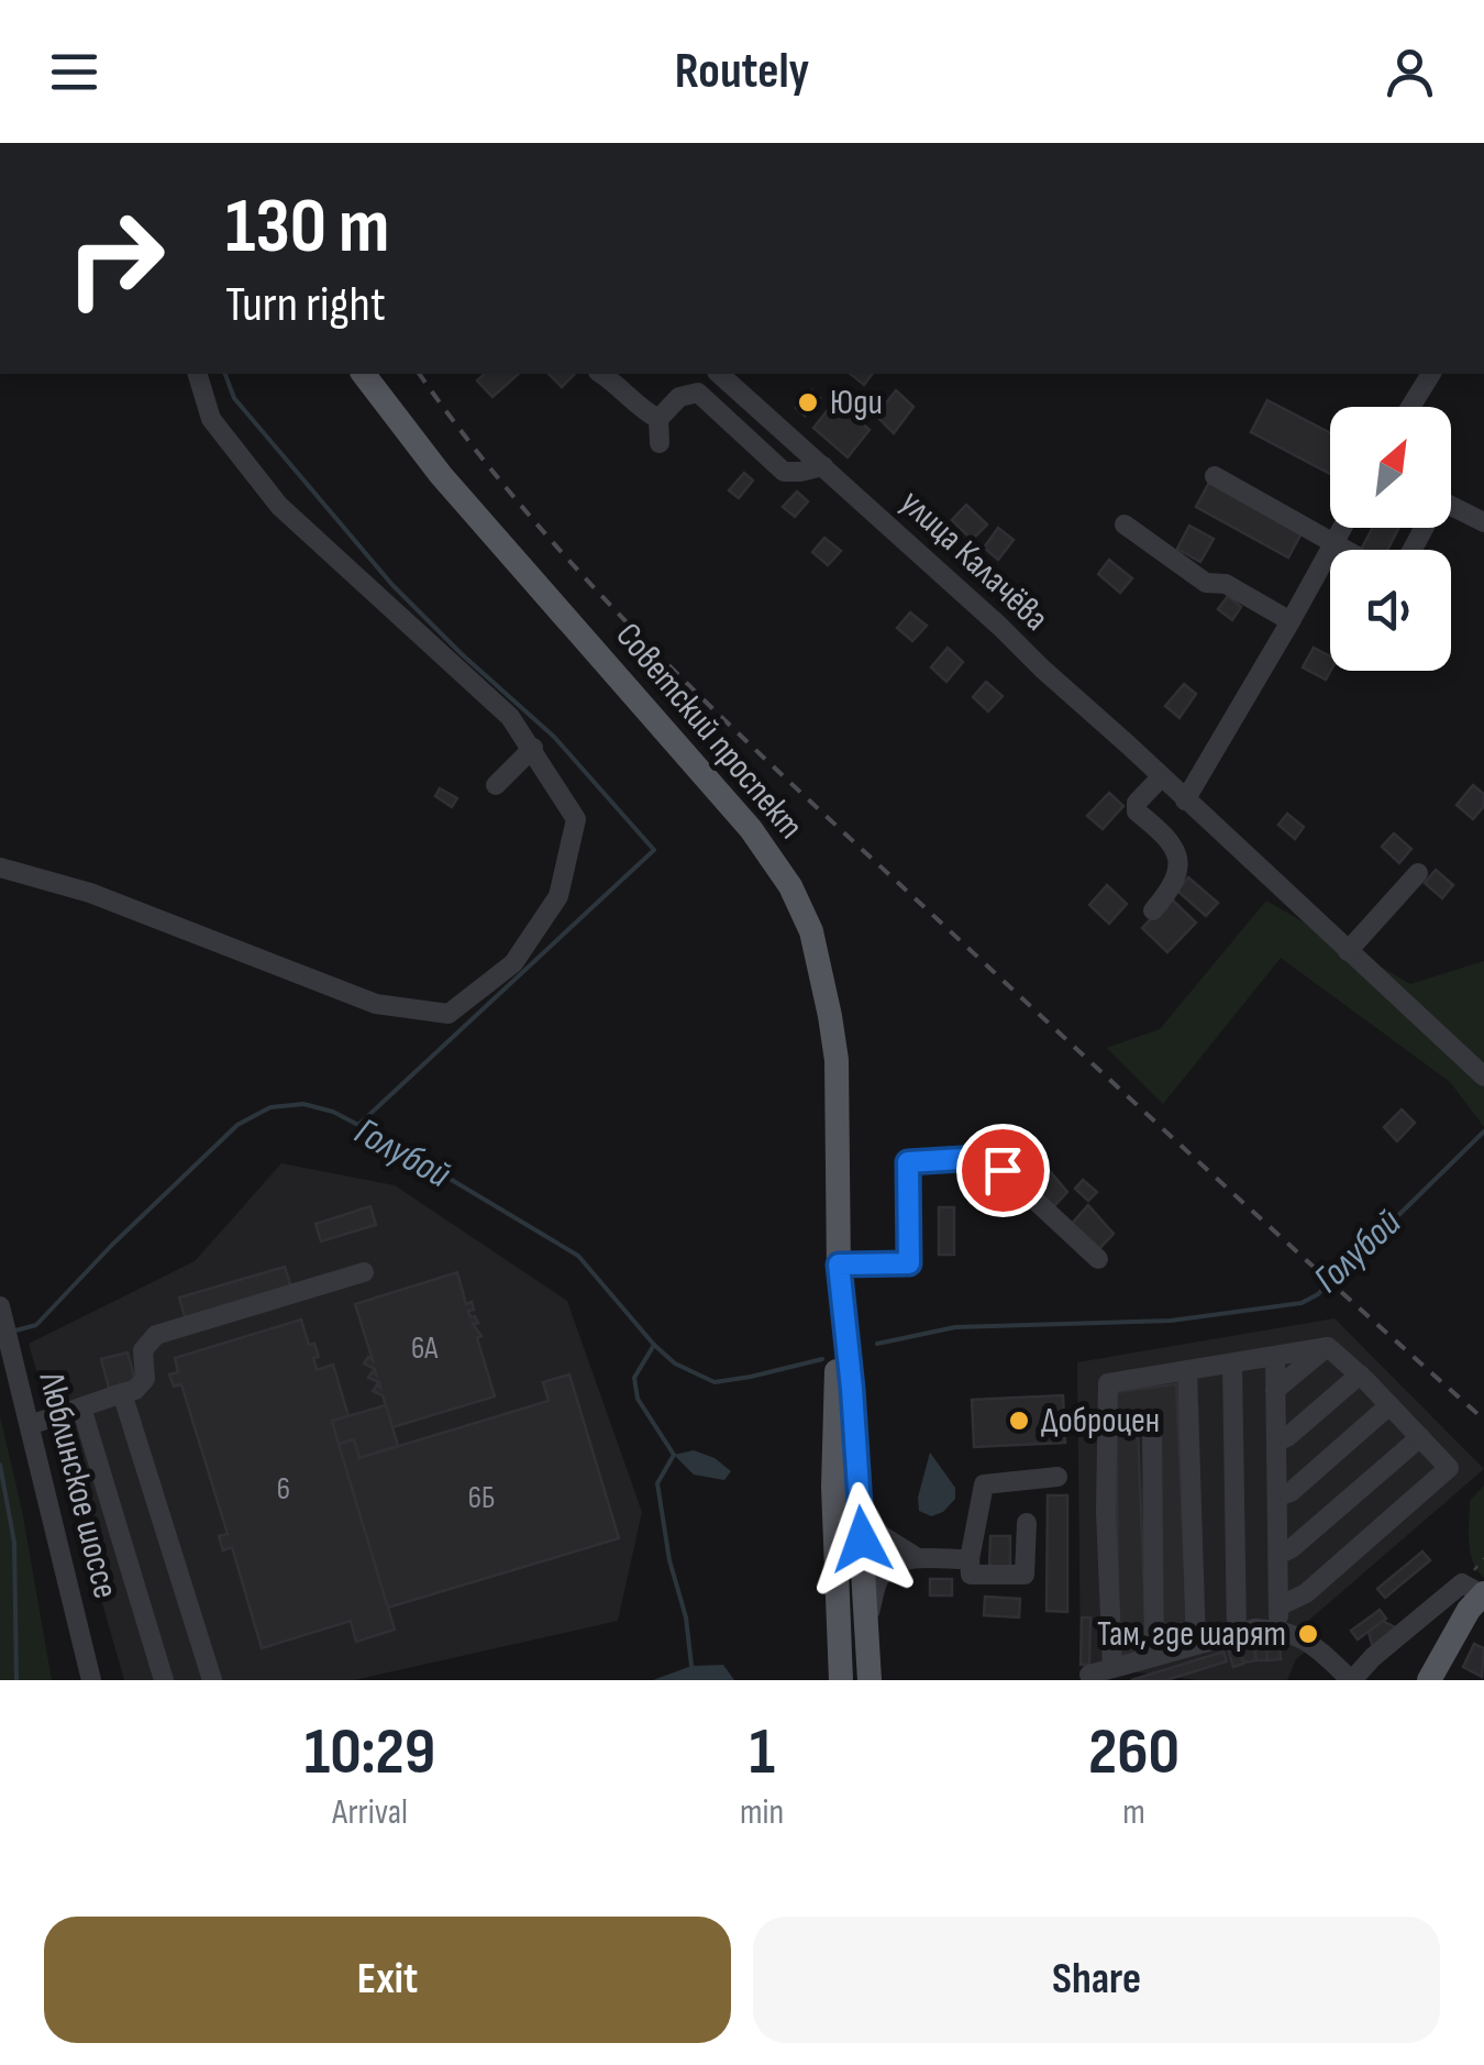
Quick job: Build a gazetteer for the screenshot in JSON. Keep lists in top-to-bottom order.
{
  "streets": {
    "main road": ["Советский проспект"],
    "street": ["улица Калачёва", "Люблинское шоссе"]
  },
  "water": ["Голубой"],
  "places": ["Юди", "Доброцен", "Там, где шарят"],
  "house_numbers": ["6А", "6", "6Б"],
  "north": "top right",
  "page": {
    "header": "Routely",
    "turn": ["130 m", "Turn right"],
    "eta": [
      "10:29",
      "Arrival",
      "1",
      "min",
      "260",
      "m"
    ],
    "buttons": ["Exit", "Share"]
  }
}
